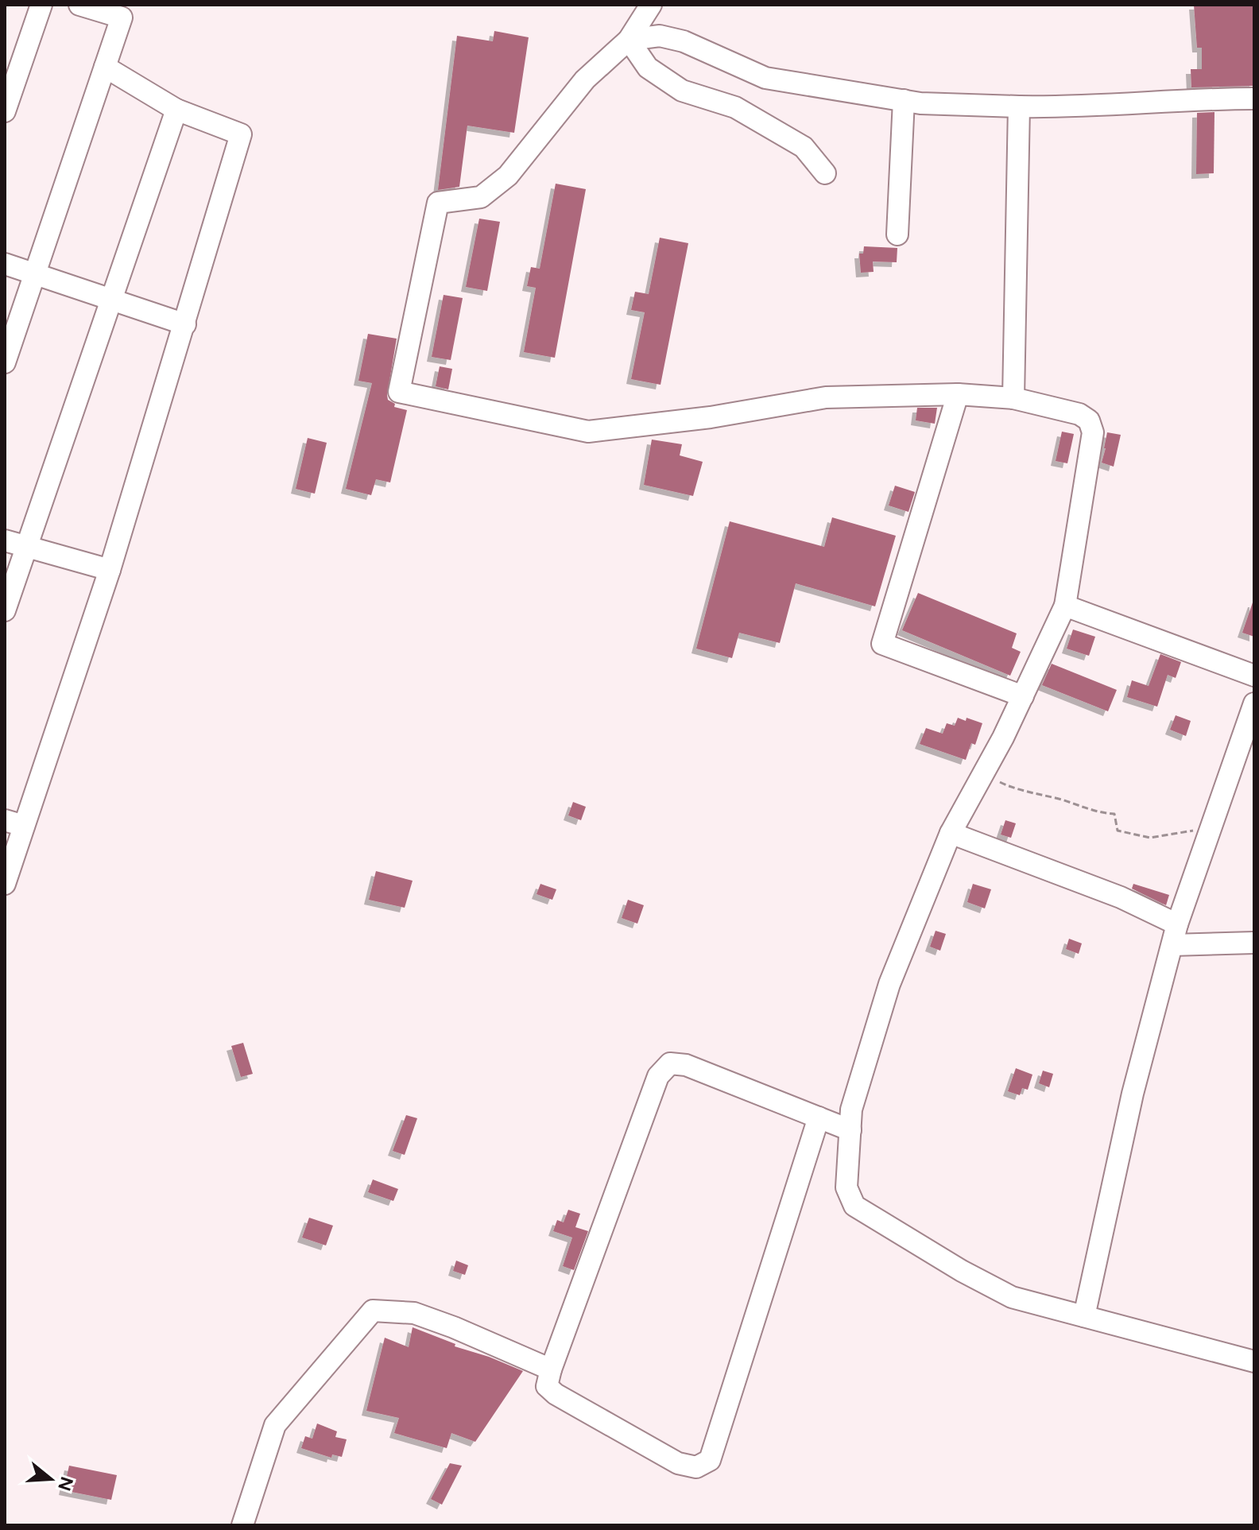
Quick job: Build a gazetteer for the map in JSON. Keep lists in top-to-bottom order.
{
  "north": "right"
}
